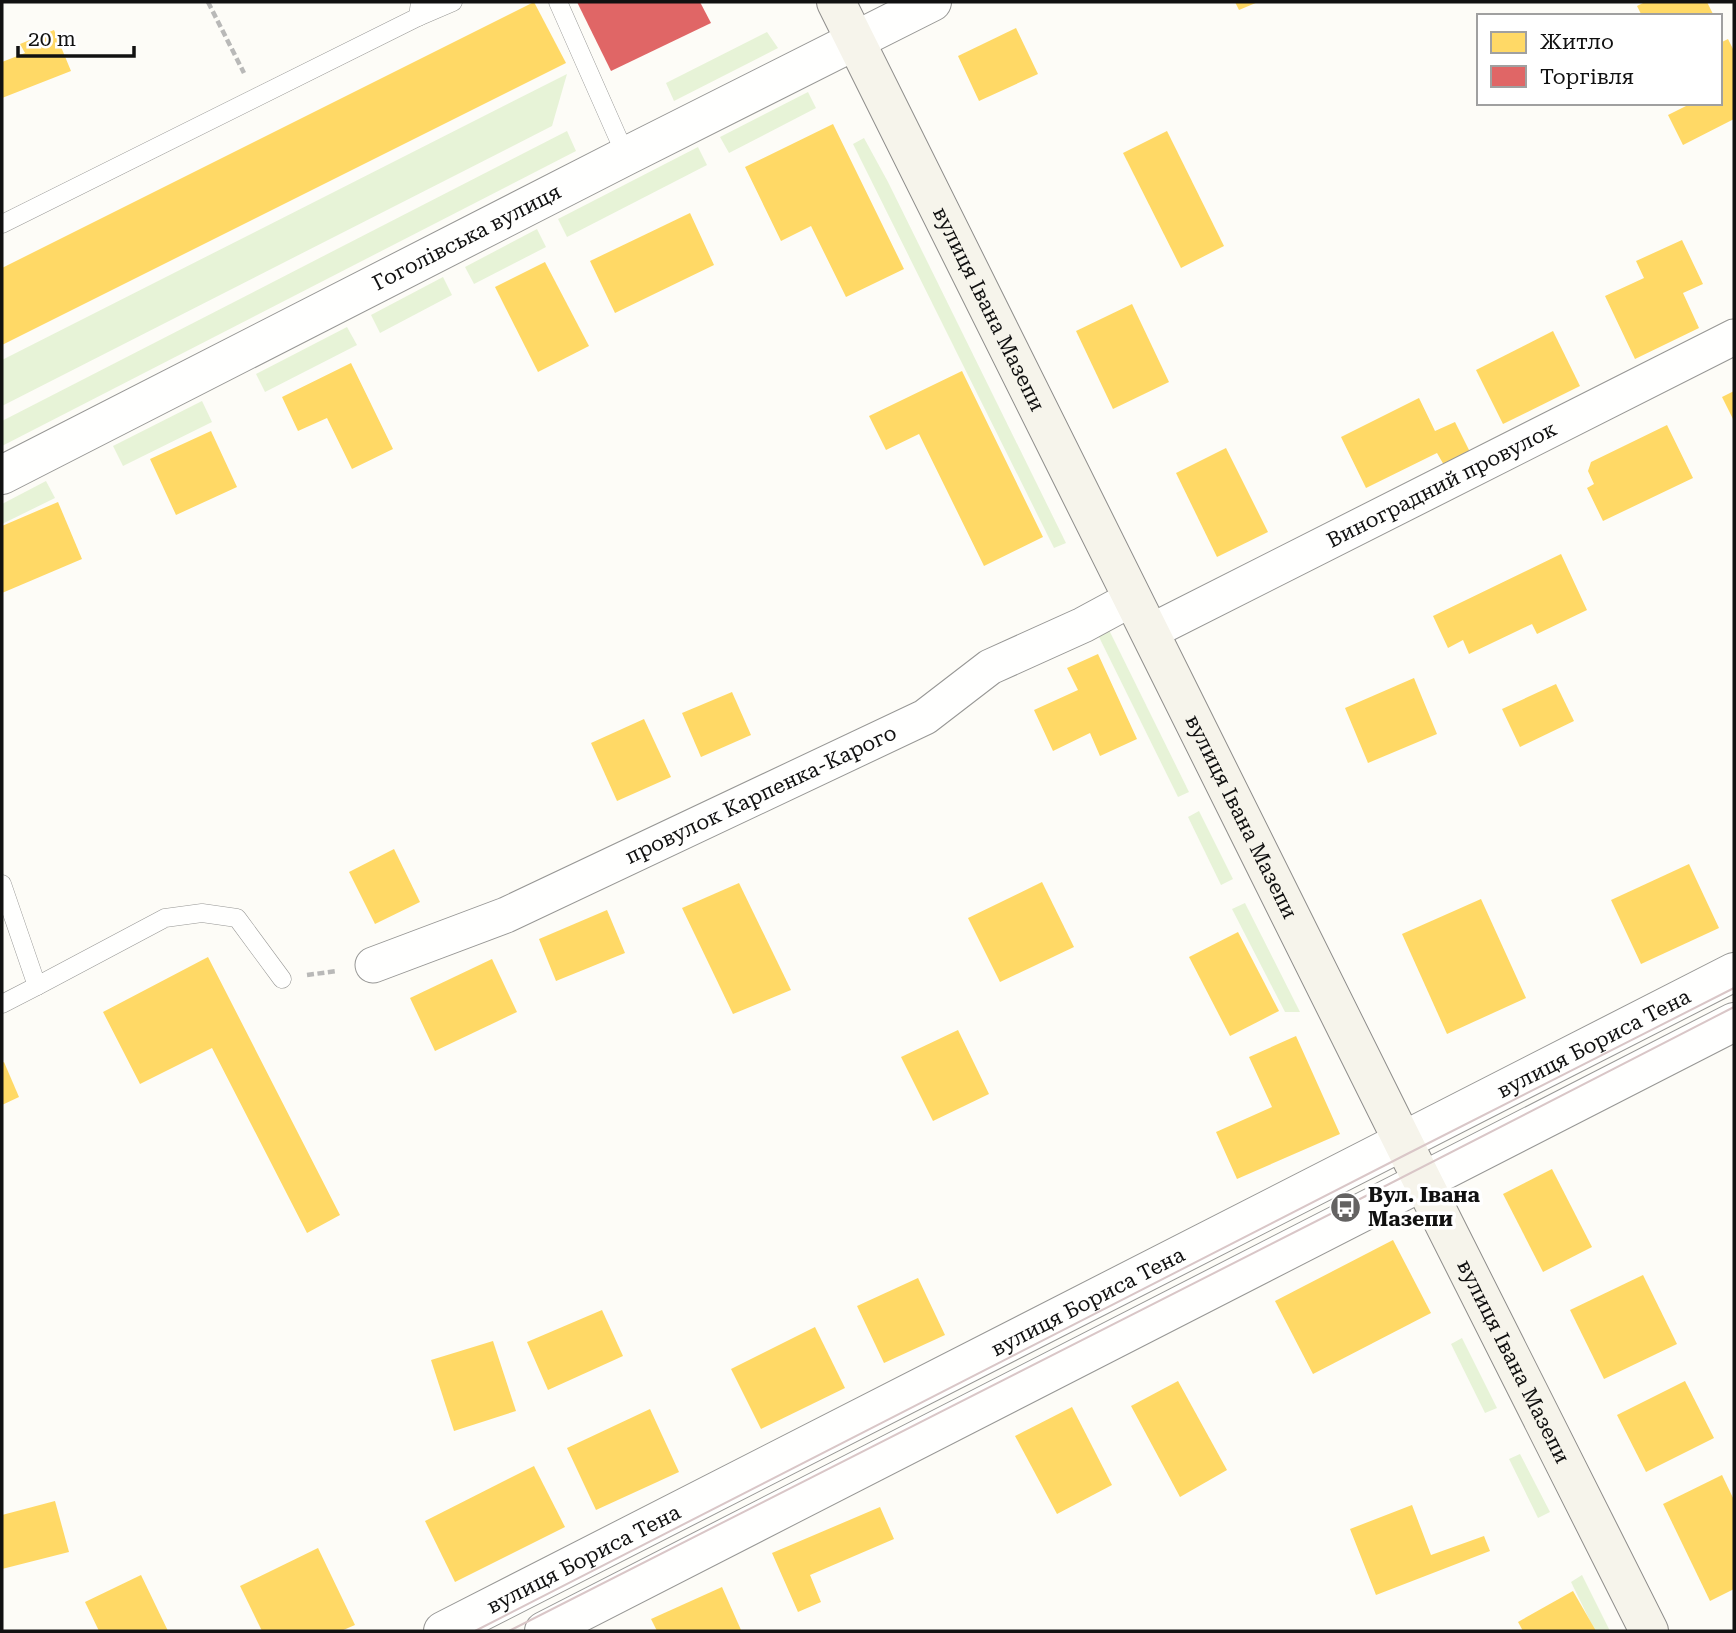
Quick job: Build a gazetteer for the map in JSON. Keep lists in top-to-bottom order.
{
  "streets": {
    "main road": ["вулиця Івана Мазепи"],
    "street": [
      "Гоголівська вулиця",
      "Виноградний провулок",
      "провулок Карпенка-Карого",
      "вулиця Бориса Тена"
    ]
  },
  "crossings": [
    ["Гоголівська вулиця", "вулиця Івана Мазепи"],
    ["вулиця Івана Мазепи", "Виноградний провулок"],
    ["вулиця Івана Мазепи", "провулок Карпенка-Карого"],
    ["вулиця Івана Мазепи", "вулиця Бориса Тена"]
  ],
  "places": {
    "bus stop": ["Вул. Івана Мазепи"]
  },
  "legend": ["Житло", "Торгівля"],
  "scale_bar": "20 m"
}
